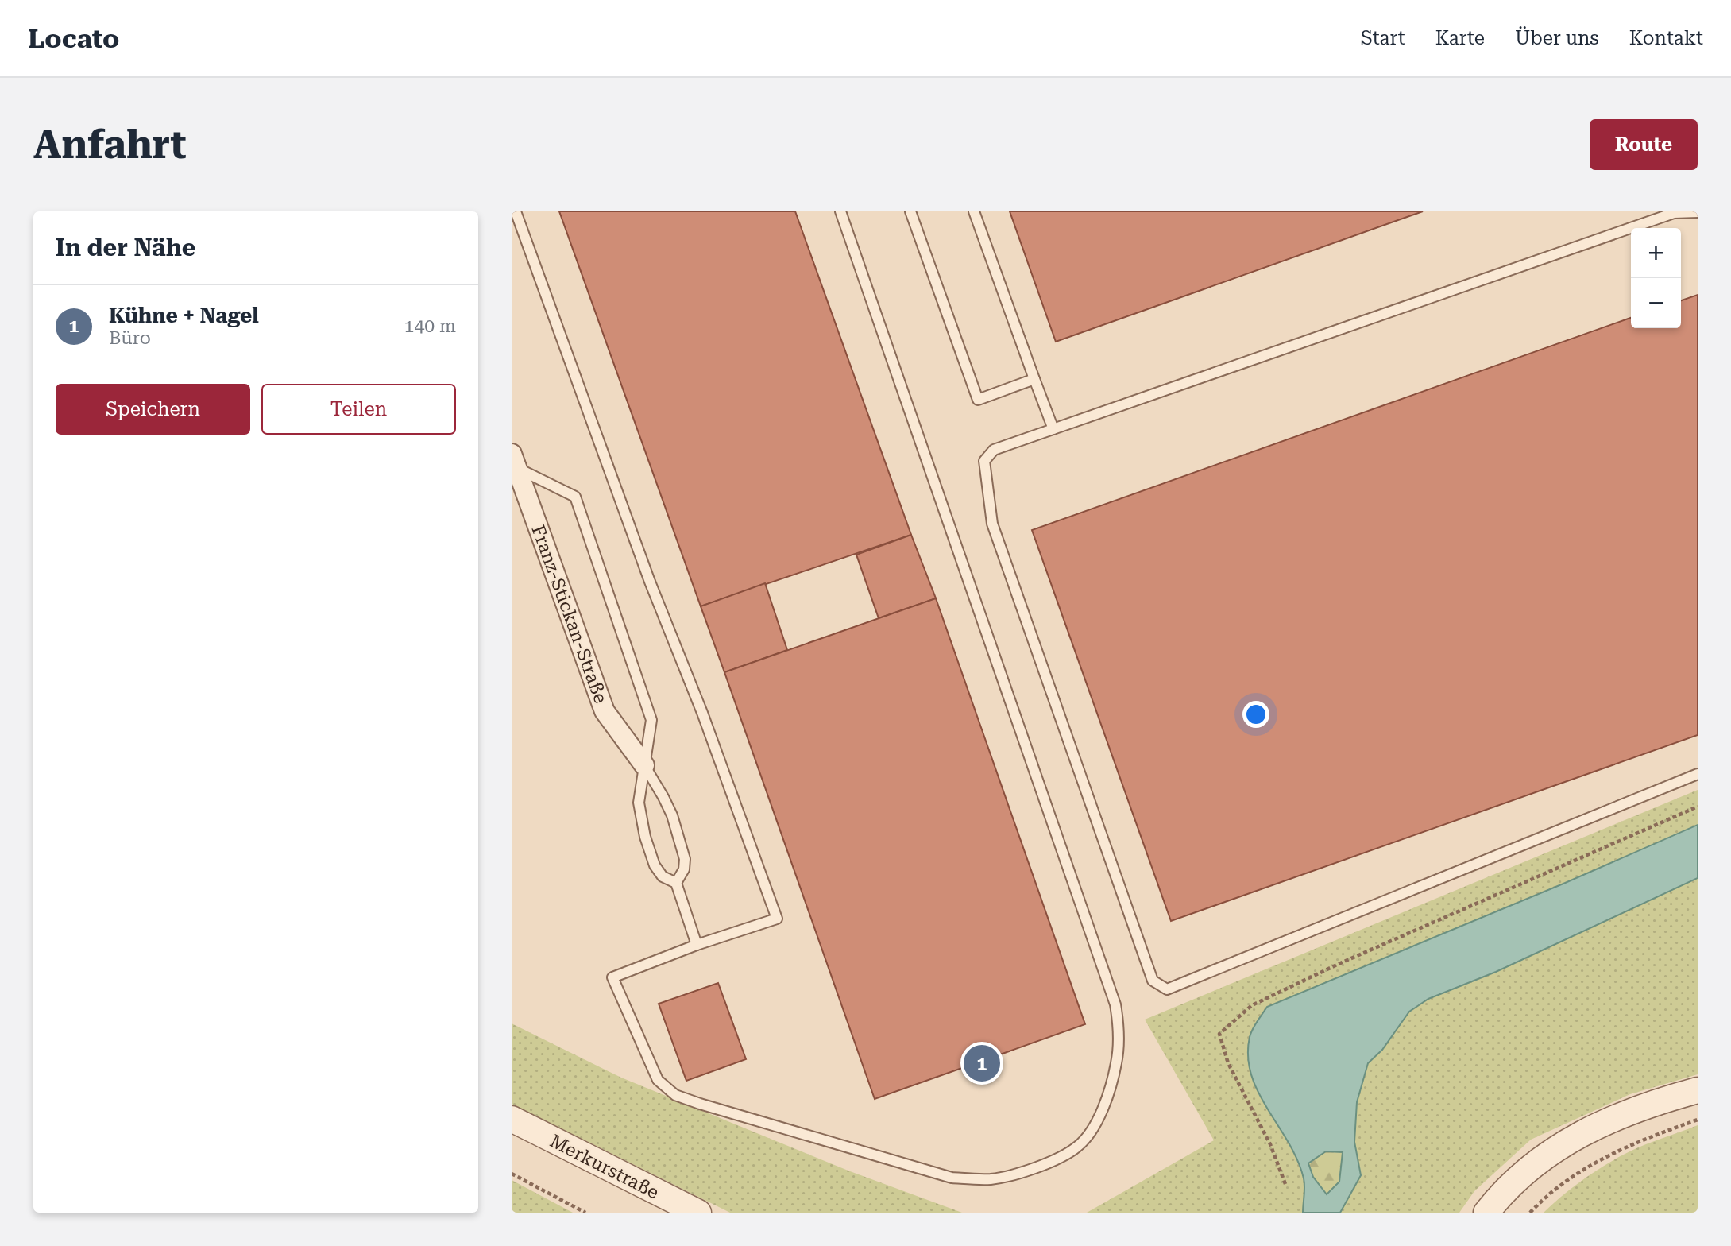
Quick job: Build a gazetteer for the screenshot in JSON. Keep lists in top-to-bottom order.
{
  "streets": {
    "street": ["Franz-Stickan-Straße", "Merkurstraße"]
  },
  "page": {
    "header": "Locato",
    "nav": [
      "Start",
      "Karte",
      "Über uns",
      "Kontakt"
    ],
    "buttons": [
      "Route",
      ["Speichern", "Teilen"]
    ],
    "title": "Anfahrt",
    "heading": "In der Nähe",
    "map_buttons": ["+", "−"],
    "list": [
      {
        "mark": "1",
        "name": "Kühne + Nagel",
        "note": "Büro",
        "value": "140 m"
      }
    ],
    "pins": "1"
  }
}
